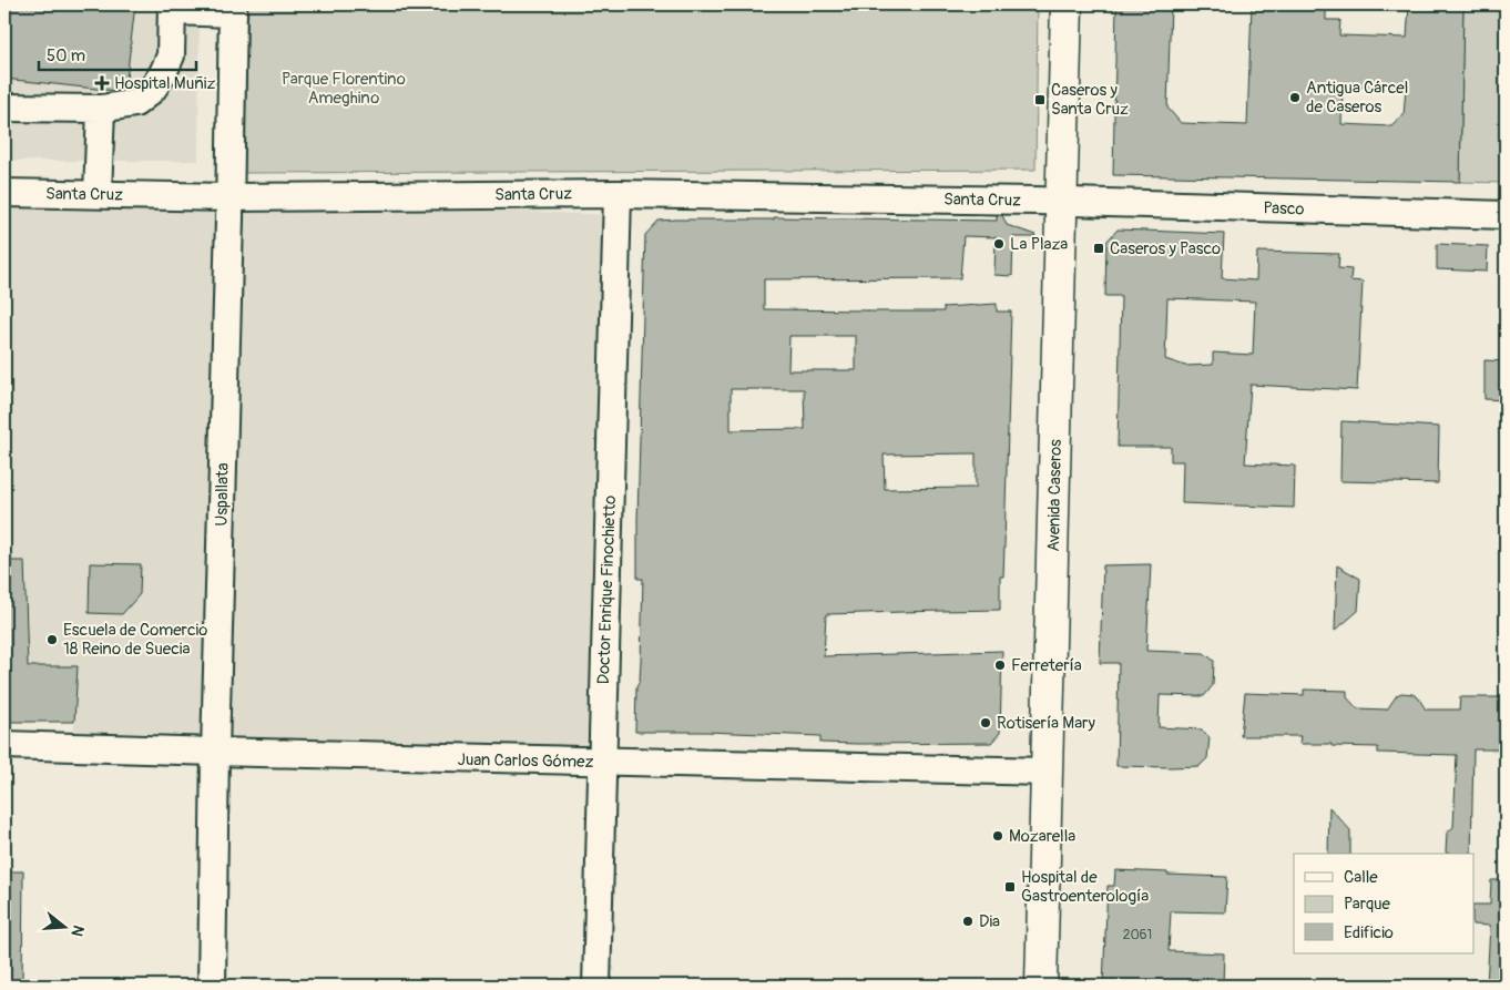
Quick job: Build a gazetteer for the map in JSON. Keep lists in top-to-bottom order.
{
  "streets": {
    "main road": ["Avenida Caseros"],
    "street": [
      "Santa Cruz",
      "Pasco",
      "Uspallata",
      "Doctor Enrique Finochietto",
      "Juan Carlos Gómez"
    ]
  },
  "crossings": [
    ["Santa Cruz", "Pasco"],
    ["Santa Cruz", "Uspallata"],
    ["Santa Cruz", "Avenida Caseros"],
    ["Santa Cruz", "Doctor Enrique Finochietto"],
    ["Pasco", "Avenida Caseros"],
    ["Uspallata", "Juan Carlos Gómez"],
    ["Avenida Caseros", "Juan Carlos Gómez"],
    ["Doctor Enrique Finochietto", "Juan Carlos Gómez"]
  ],
  "parks": ["Parque Florentino Ameghino"],
  "places": {
    "health": ["Hospital Muñiz"],
    "other": [
      "Antigua Cárcel de Caseros",
      "La Plaza",
      "Escuela de Comercio 18 Reino de Suecia",
      "Ferretería",
      "Rotisería Mary",
      "Mozarella",
      "Dia"
    ],
    "transit": ["Caseros y Santa Cruz", "Caseros y Pasco", "Hospital de Gastroenterología"]
  },
  "house_numbers": ["2061"],
  "legend": ["Calle", "Parque", "Edificio"],
  "scale_bar": "50 m",
  "north": "right"
}
